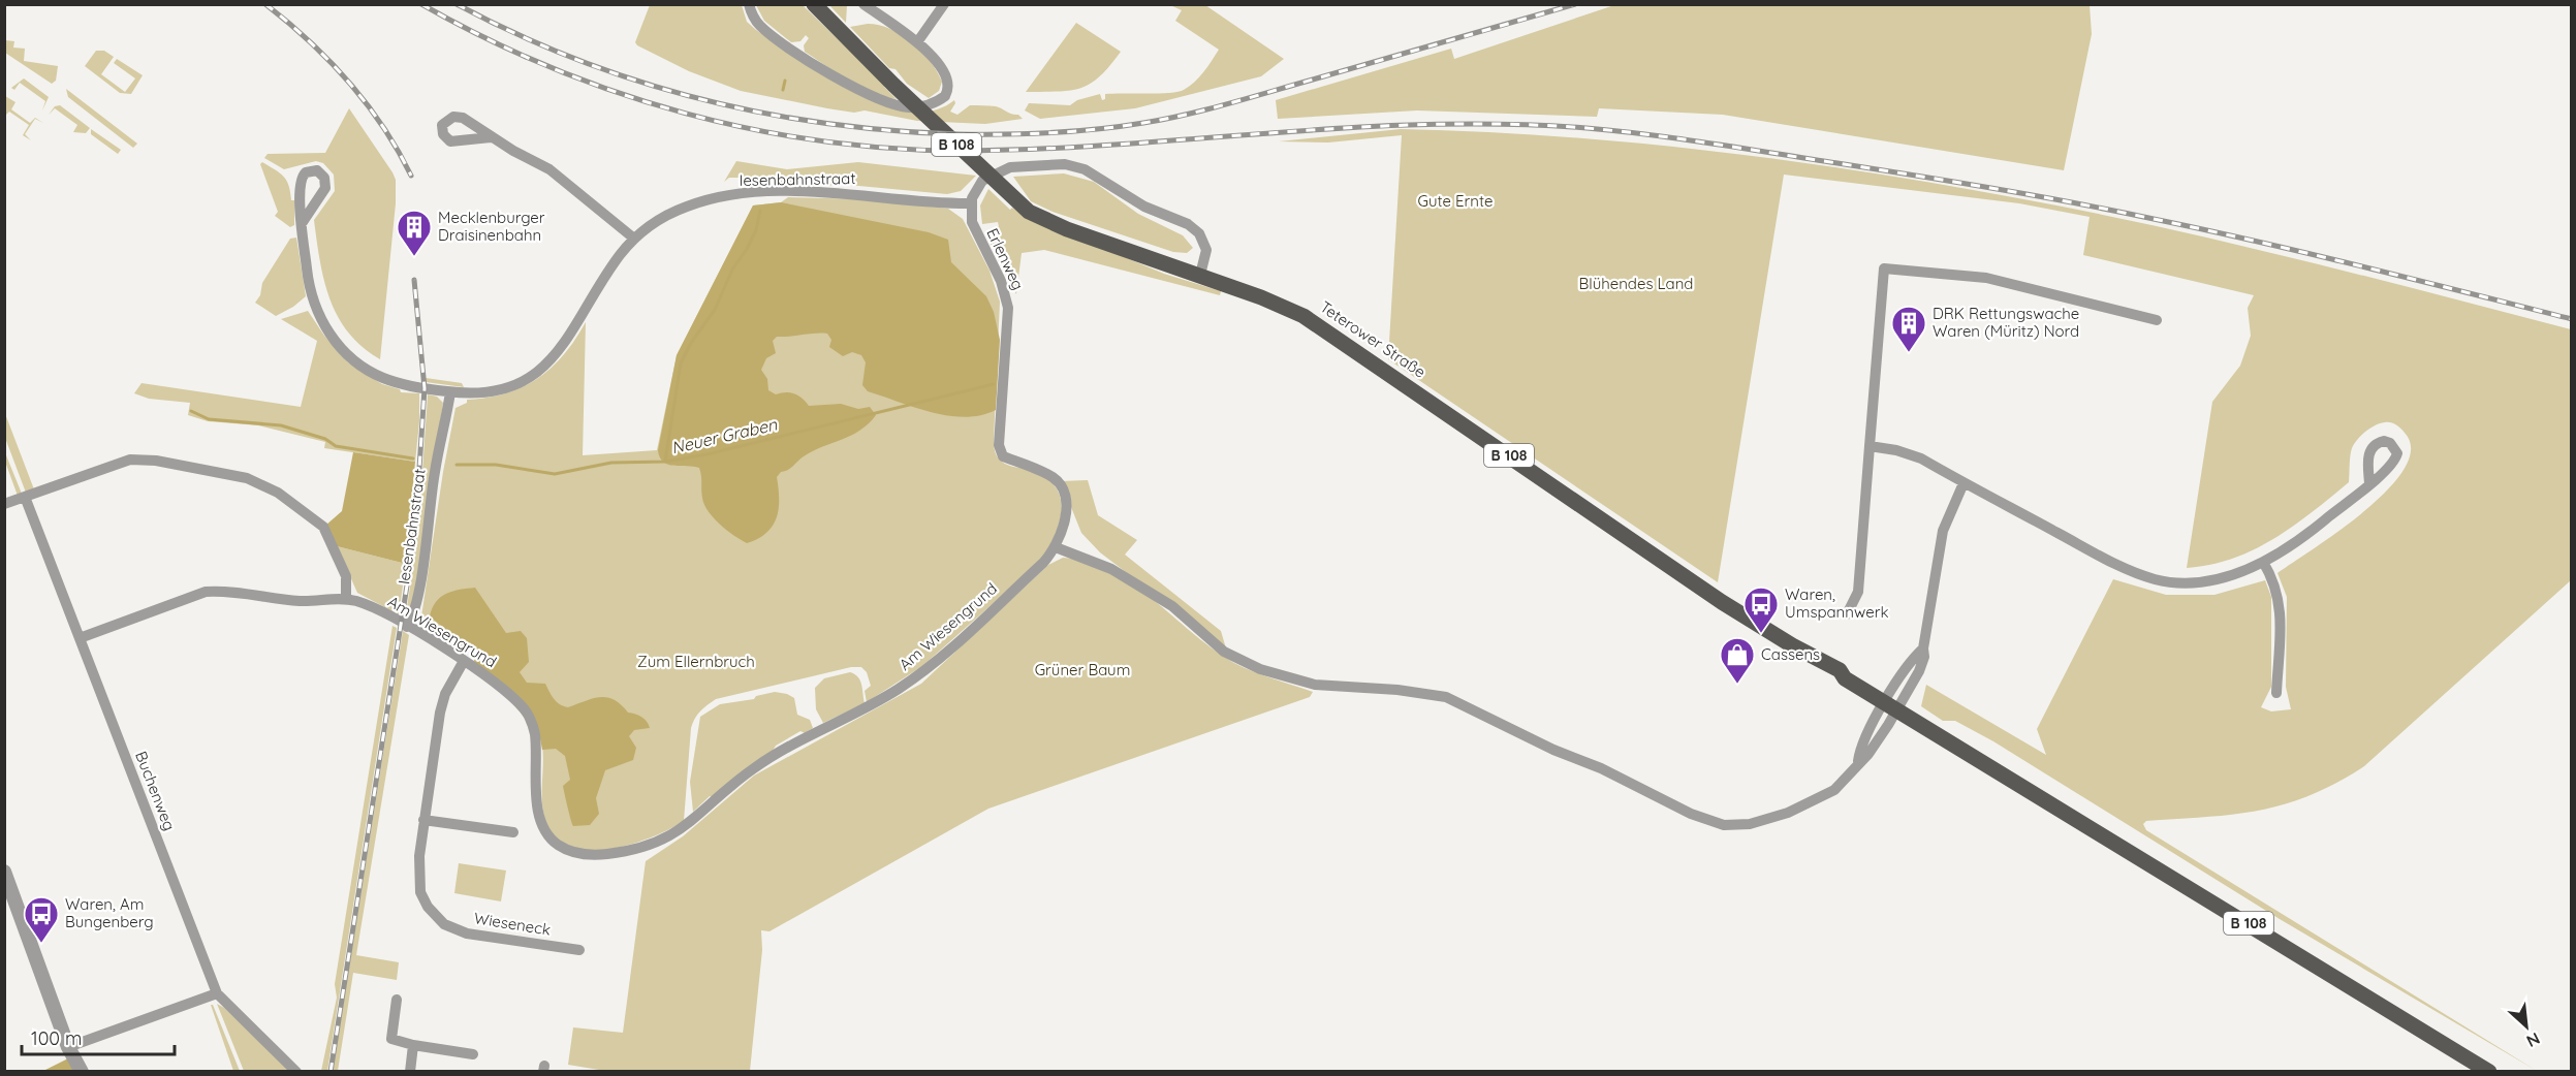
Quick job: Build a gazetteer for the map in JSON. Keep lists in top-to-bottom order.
{
  "streets": {
    "main road": ["B 108", "Teterower Straße"],
    "street": [
      "Iesenbahnstraat",
      "Erlenweg",
      "Am Wiesengrund",
      "Buchenweg",
      "Wieseneck"
    ]
  },
  "crossings": [
    ["B 108", "Teterower Straße"],
    ["Iesenbahnstraat", "Erlenweg"],
    ["Iesenbahnstraat", "Am Wiesengrund"],
    ["Erlenweg", "Am Wiesengrund"],
    ["Am Wiesengrund", "Buchenweg"],
    ["Am Wiesengrund", "Wieseneck"]
  ],
  "water": ["Neuer Graben"],
  "parks": [
    "Gute Ernte",
    "Blühendes Land",
    "Zum Ellernbruch",
    "Grüner Baum"
  ],
  "places": {
    "building": ["Mecklenburger Draisinenbahn", "DRK Rettungswache Waren (Müritz) Nord"],
    "bus stop": ["Waren, Umspannwerk", "Waren, Am Bungenberg"],
    "shop": ["Cassens"]
  },
  "scale_bar": "100 m",
  "north": "bottom right"
}
